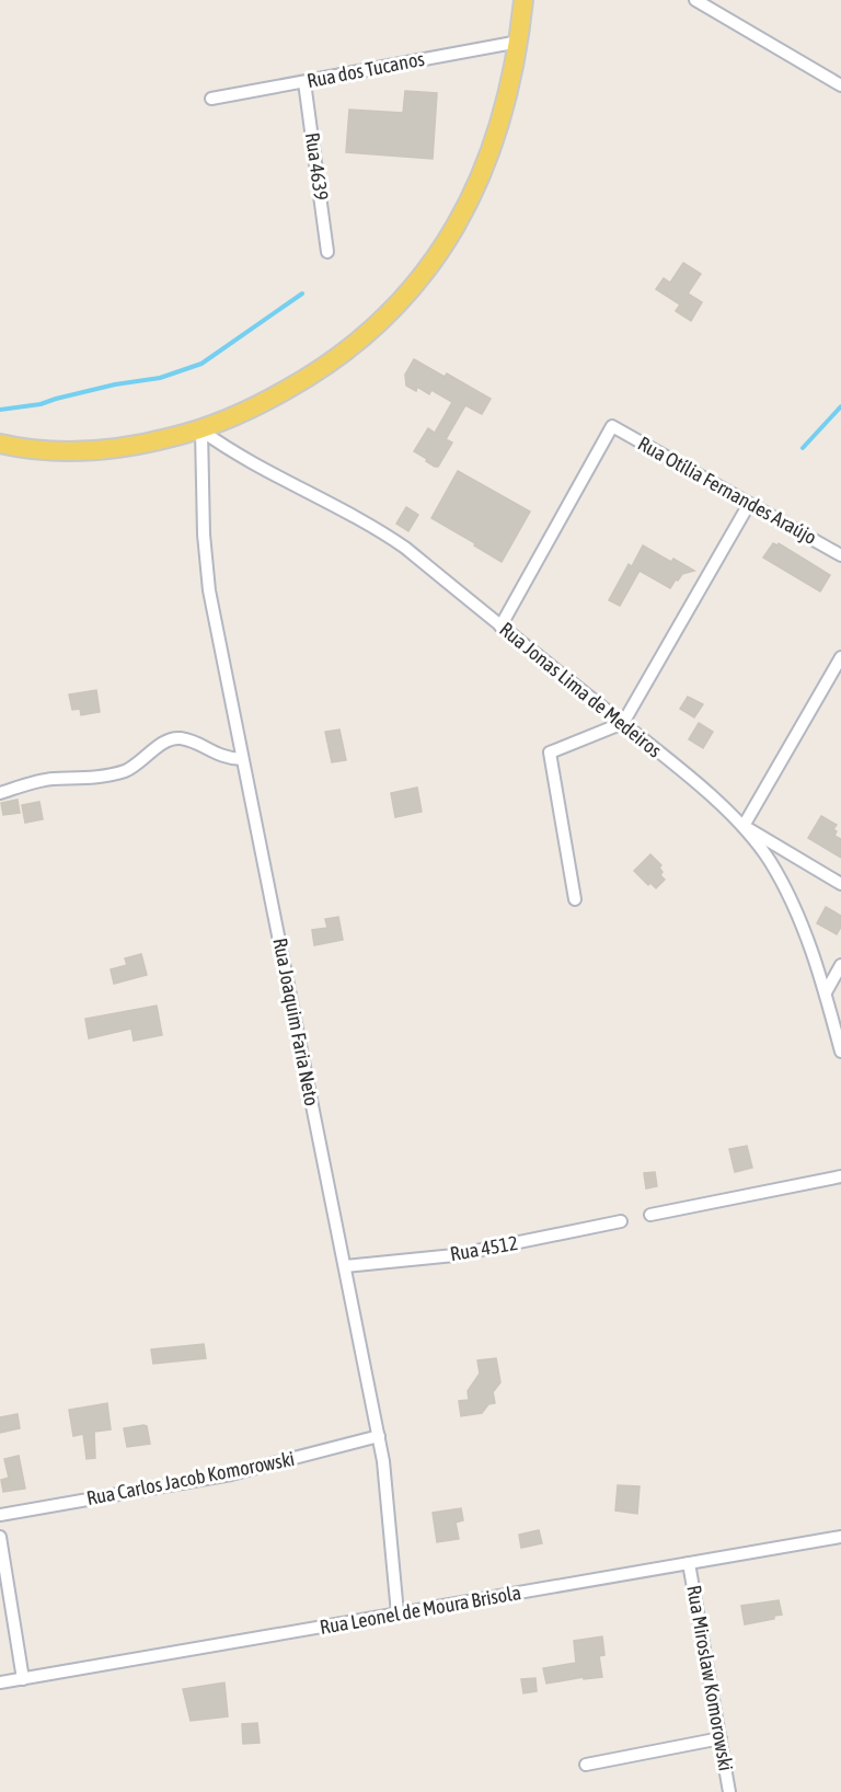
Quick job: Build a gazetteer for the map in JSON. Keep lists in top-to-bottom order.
{
  "streets": {
    "street": [
      "Rua dos Tucanos",
      "Rua 4639",
      "Rua Otília Fernandes Araújo",
      "Rua Jonas Lima de Medeiros",
      "Rua Joaquim Faria Neto",
      "Rua 4512",
      "Rua Carlos Jacob Komorowski",
      "Rua Leonel de Moura Brisola",
      "Rua Miroslaw Komorowski"
    ]
  },
  "crossings": [
    ["Rua dos Tucanos", "Rua 4639"],
    ["Rua Otília Fernandes Araújo", "Rua Jonas Lima de Medeiros"],
    ["Rua Jonas Lima de Medeiros", "Rua Joaquim Faria Neto"],
    ["Rua Joaquim Faria Neto", "Rua 4512"],
    ["Rua Joaquim Faria Neto", "Rua Carlos Jacob Komorowski"],
    ["Rua Joaquim Faria Neto", "Rua Leonel de Moura Brisola"],
    ["Rua Leonel de Moura Brisola", "Rua Miroslaw Komorowski"]
  ]
}
